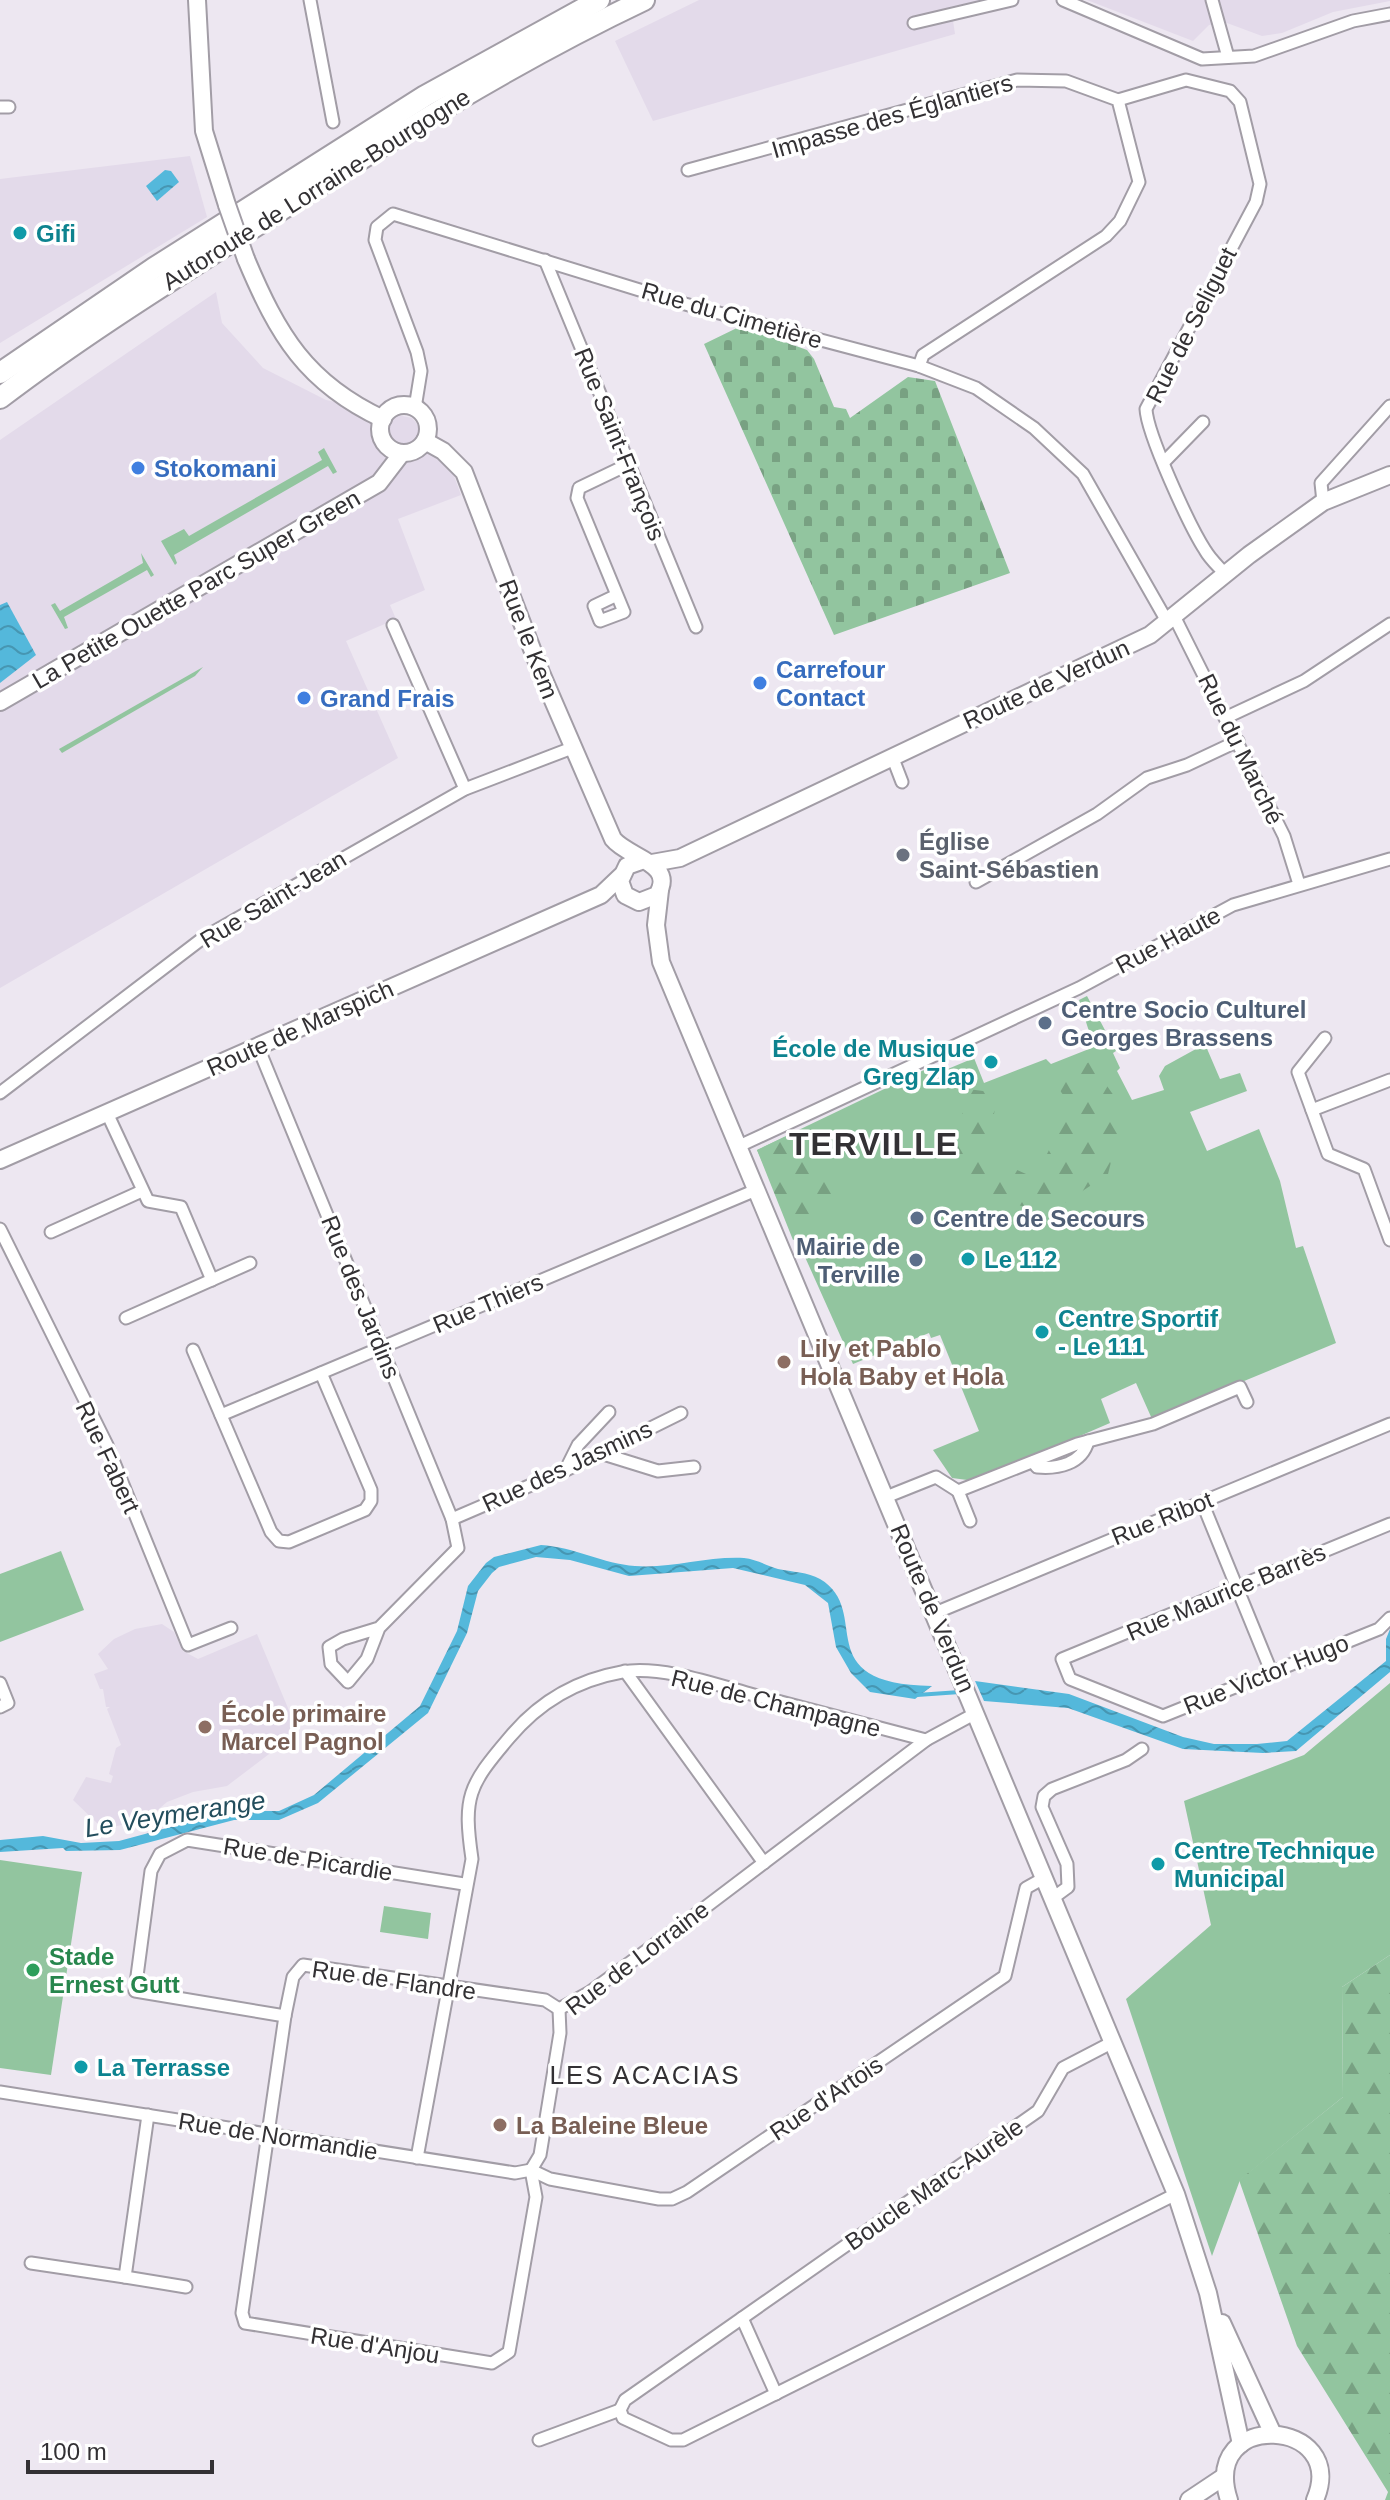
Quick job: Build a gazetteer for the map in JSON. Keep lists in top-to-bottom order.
{
  "streets": {
    "highway": ["Autoroute de Lorraine-Bourgogne"],
    "main road": [
      "La Petite Ouette Parc Super Green",
      "Rue le Kem",
      "Route de Verdun",
      "Route de Marspich"
    ],
    "street": [
      "Impasse des Églantiers",
      "Rue du Cimetière",
      "Rue de Seliguet",
      "Rue Saint-François",
      "Rue du Marché",
      "Rue Saint-Jean",
      "Rue Haute",
      "Rue des Jardins",
      "Rue Thiers",
      "Rue Fabert",
      "Rue des Jasmins",
      "Rue Ribot",
      "Rue Maurice Barrès",
      "Rue Victor Hugo",
      "Rue de Champagne",
      "Rue de Picardie",
      "Rue de Lorraine",
      "Rue de Flandre",
      "Rue d'Artois",
      "Rue de Normandie",
      "Boucle Marc-Aurèle",
      "Rue d'Anjou"
    ]
  },
  "crossings": [
    ["Impasse des Églantiers", "Rue de Seliguet"],
    ["Rue du Cimetière", "Rue Saint-François"],
    ["Rue du Cimetière", "La Petite Ouette Parc Super Green"],
    ["Rue du Cimetière", "Rue le Kem"],
    ["Rue du Cimetière", "Route de Verdun"],
    ["Rue du Cimetière", "Rue du Marché"],
    ["Rue de Seliguet", "Route de Verdun"],
    ["La Petite Ouette Parc Super Green", "Rue le Kem"],
    ["Rue le Kem", "Route de Verdun"],
    ["Rue le Kem", "Rue Saint-Jean"],
    ["Rue le Kem", "Route de Marspich"],
    ["Route de Verdun", "Rue du Marché"],
    ["Route de Verdun", "Rue Haute"],
    ["Route de Verdun", "Route de Marspich"],
    ["Route de Verdun", "Rue Thiers"],
    ["Route de Verdun", "Rue Ribot"],
    ["Route de Verdun", "Rue de Lorraine"],
    ["Route de Verdun", "Rue d'Artois"],
    ["Route de Verdun", "Boucle Marc-Aurèle"],
    ["Rue du Marché", "Rue Haute"],
    ["Route de Marspich", "Rue des Jardins"],
    ["Rue des Jardins", "Rue Thiers"],
    ["Rue des Jardins", "Rue des Jasmins"],
    ["Rue Maurice Barrès", "Rue Victor Hugo"],
    ["Rue de Champagne", "Rue de Picardie"],
    ["Rue de Champagne", "Rue de Lorraine"],
    ["Rue de Champagne", "Rue de Flandre"],
    ["Rue de Champagne", "Rue de Normandie"],
    ["Rue de Picardie", "Rue de Flandre"],
    ["Rue de Lorraine", "Rue de Flandre"],
    ["Rue de Lorraine", "Rue d'Artois"],
    ["Rue de Lorraine", "Rue de Normandie"],
    ["Rue de Lorraine", "Rue d'Anjou"],
    ["Rue de Flandre", "Rue de Normandie"],
    ["Rue de Flandre", "Rue d'Anjou"],
    ["Rue d'Artois", "Rue de Normandie"],
    ["Rue d'Artois", "Rue d'Anjou"],
    ["Rue de Normandie", "Rue d'Anjou"]
  ],
  "districts": ["TERVILLE", "LES ACACIAS"],
  "water": ["Le Veymerange"],
  "places": [
    "Gifi",
    "Stokomani",
    "Carrefour Contact",
    "Grand Frais",
    "Église Saint-Sébastien",
    "Centre Socio Culturel Georges Brassens",
    "École de Musique Greg Zlap",
    "Centre de Secours",
    "Le 112",
    "Mairie de Terville",
    "Centre Sportif - Le 111",
    "Lily et Pablo Hola Baby et Hola",
    "École primaire Marcel Pagnol",
    "Centre Technique Municipal",
    "Stade Ernest Gutt",
    "La Terrasse",
    "La Baleine Bleue"
  ],
  "scale_bar": "100 m"
}
